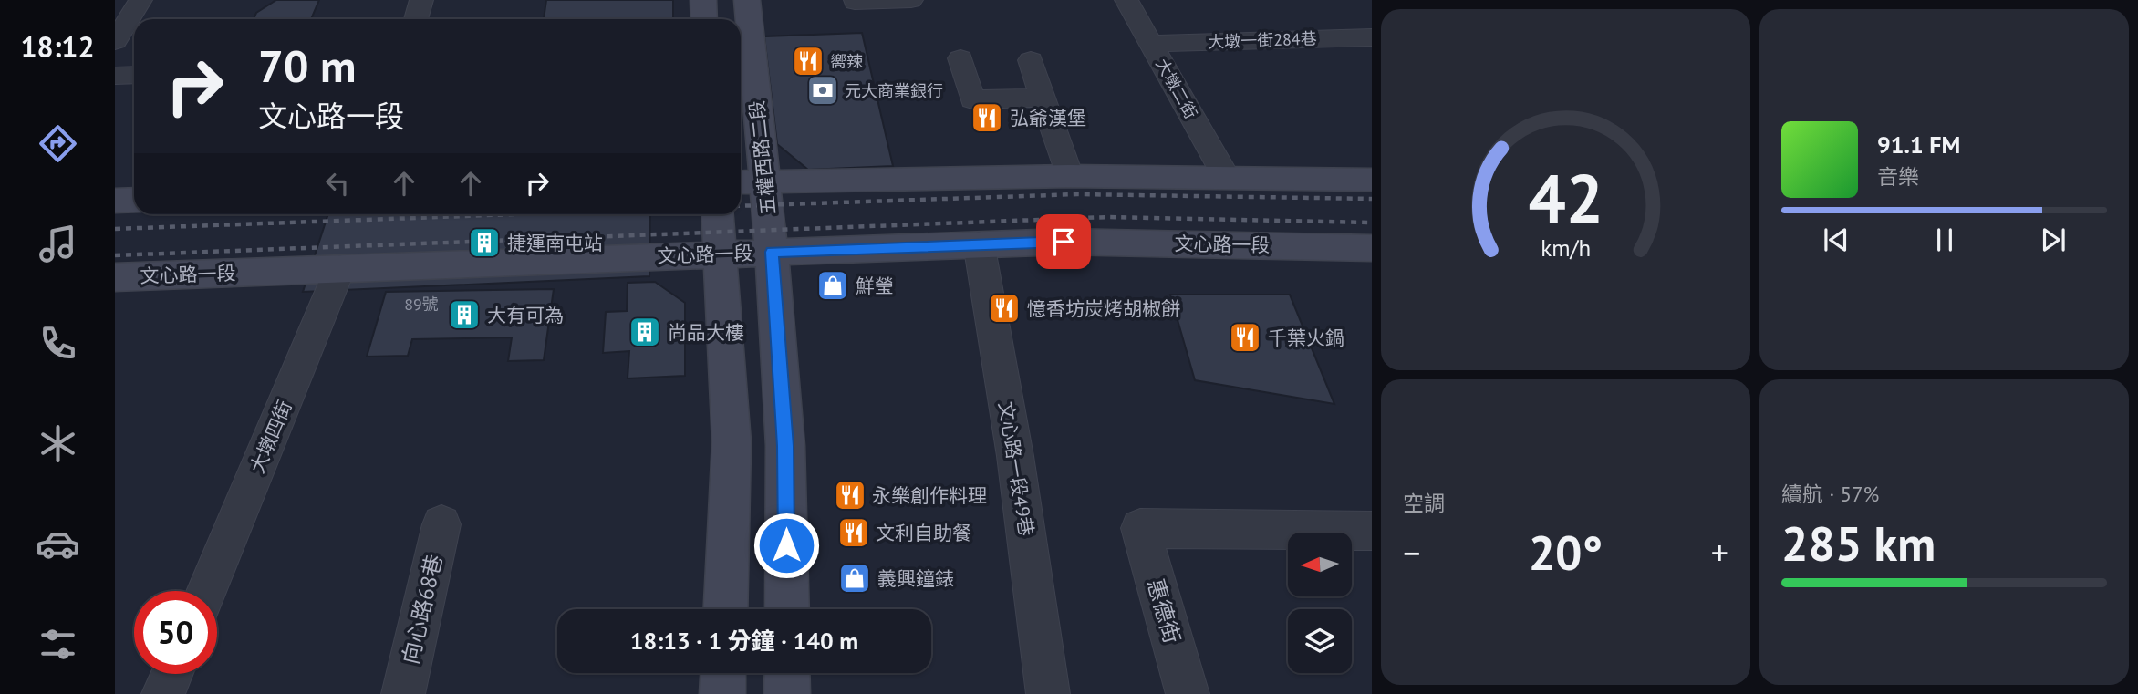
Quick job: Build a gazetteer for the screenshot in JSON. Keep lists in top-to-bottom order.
{
  "streets": {
    "main road": ["五權西路二段", "文心路一段"],
    "street": [
      "大墩一街284巷",
      "大墩二街",
      "大墩四街",
      "文心路一段49巷",
      "向心路68巷",
      "惠德街"
    ]
  },
  "crossings": [
    ["大墩一街284巷", "大墩二街"],
    ["五權西路二段", "文心路一段"],
    ["文心路一段", "大墩四街"],
    ["文心路一段", "文心路一段49巷"]
  ],
  "places": {
    "restaurant": [
      "嚮辣",
      "弘爺漢堡",
      "憶香坊炭烤胡椒餅",
      "千葉火鍋",
      "永樂創作料理",
      "文利自助餐"
    ],
    "bank": ["元大商業銀行"],
    "building": ["捷運南屯站", "大有可為", "尚品大樓"],
    "shop": ["鮮瑩", "義興鐘錶"]
  },
  "house_numbers": ["89號"],
  "north": "left",
  "page": {
    "tabs": "18:12",
    "turn": ["70 m", "文心路一段"],
    "song": ["91.1 FM", "音樂"],
    "tile": [
      "空調",
      ["續航 · 57%", "285 km"]
    ],
    "heat": ["−", "20°", "+"],
    "limit": "50",
    "trip": "18:13 · 1 分鐘 · 140 m",
    "gauge": ["42", "km/h"]
  }
}
